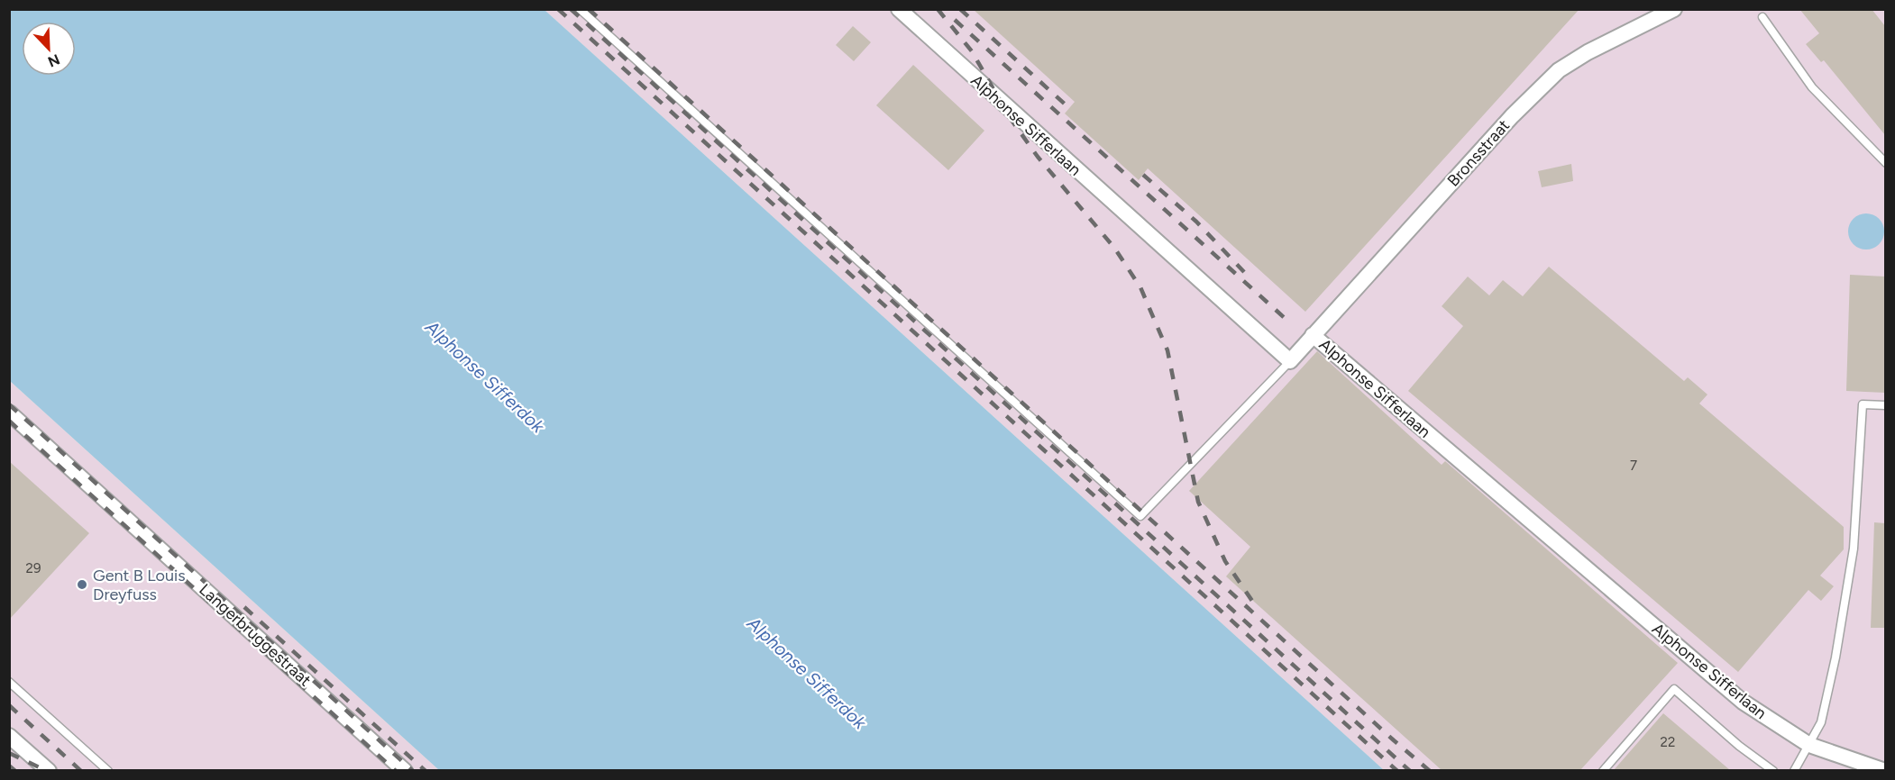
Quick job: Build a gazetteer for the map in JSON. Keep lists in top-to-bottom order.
{
  "streets": {
    "street": ["Alphonse Sifferlaan", "Bronsstraat", "Langerbruggestraat"]
  },
  "crossings": [
    ["Alphonse Sifferlaan", "Bronsstraat"]
  ],
  "water": ["Alphonse Sifferdok"],
  "places": ["Gent B Louis Dreyfuss"],
  "house_numbers": ["7", "29", "22"],
  "north": "bottom right"
}
